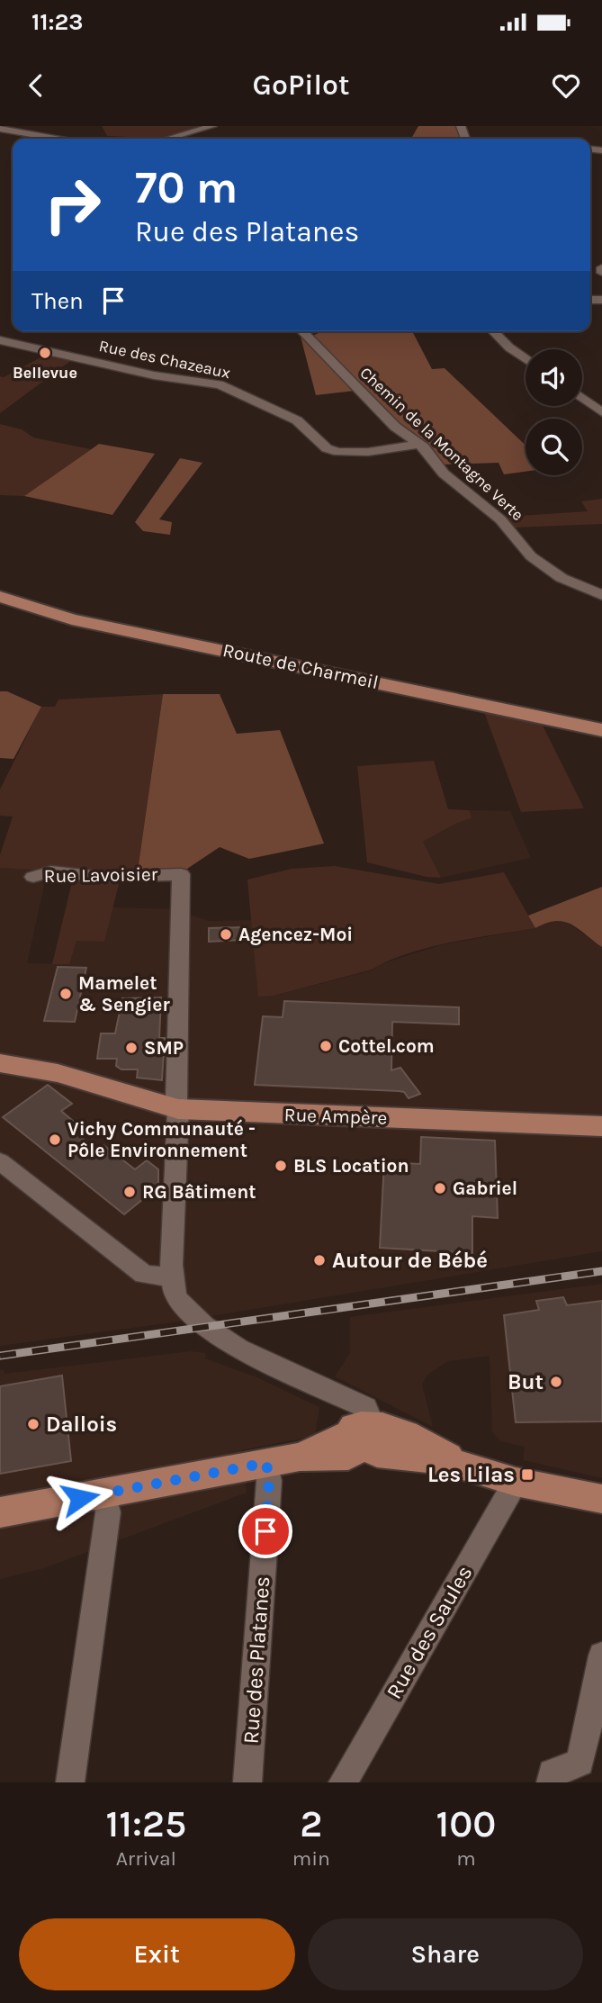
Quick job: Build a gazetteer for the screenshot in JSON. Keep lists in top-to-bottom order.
{
  "streets": {
    "main road": ["Route de Charmeil", "Rue Ampère"],
    "street": [
      "Rue des Chazeaux",
      "Chemin de la Montagne Verte",
      "Rue Lavoisier",
      "Rue des Saules",
      "Rue des Platanes"
    ]
  },
  "crossings": [
    ["Rue des Chazeaux", "Chemin de la Montagne Verte"],
    ["Rue Lavoisier", "Rue Ampère"]
  ],
  "places": {
    "other": [
      "Bellevue",
      "Agencez-Moi",
      "Mamelet & Sengier",
      "Cottel.com",
      "SMP",
      "Vichy Communauté - Pôle Environnement",
      "BLS Location",
      "Gabriel",
      "RG Bâtiment",
      "Autour de Bébé",
      "But",
      "Dallois"
    ],
    "transit": ["Les Lilas"]
  },
  "page": {
    "status": "11:23",
    "header": "GoPilot",
    "turn": ["70 m", "Rue des Platanes"],
    "then": "Then",
    "eta": [
      "11:25",
      "Arrival",
      "2",
      "min",
      "100",
      "m"
    ],
    "buttons": ["Exit", "Share"]
  }
}
